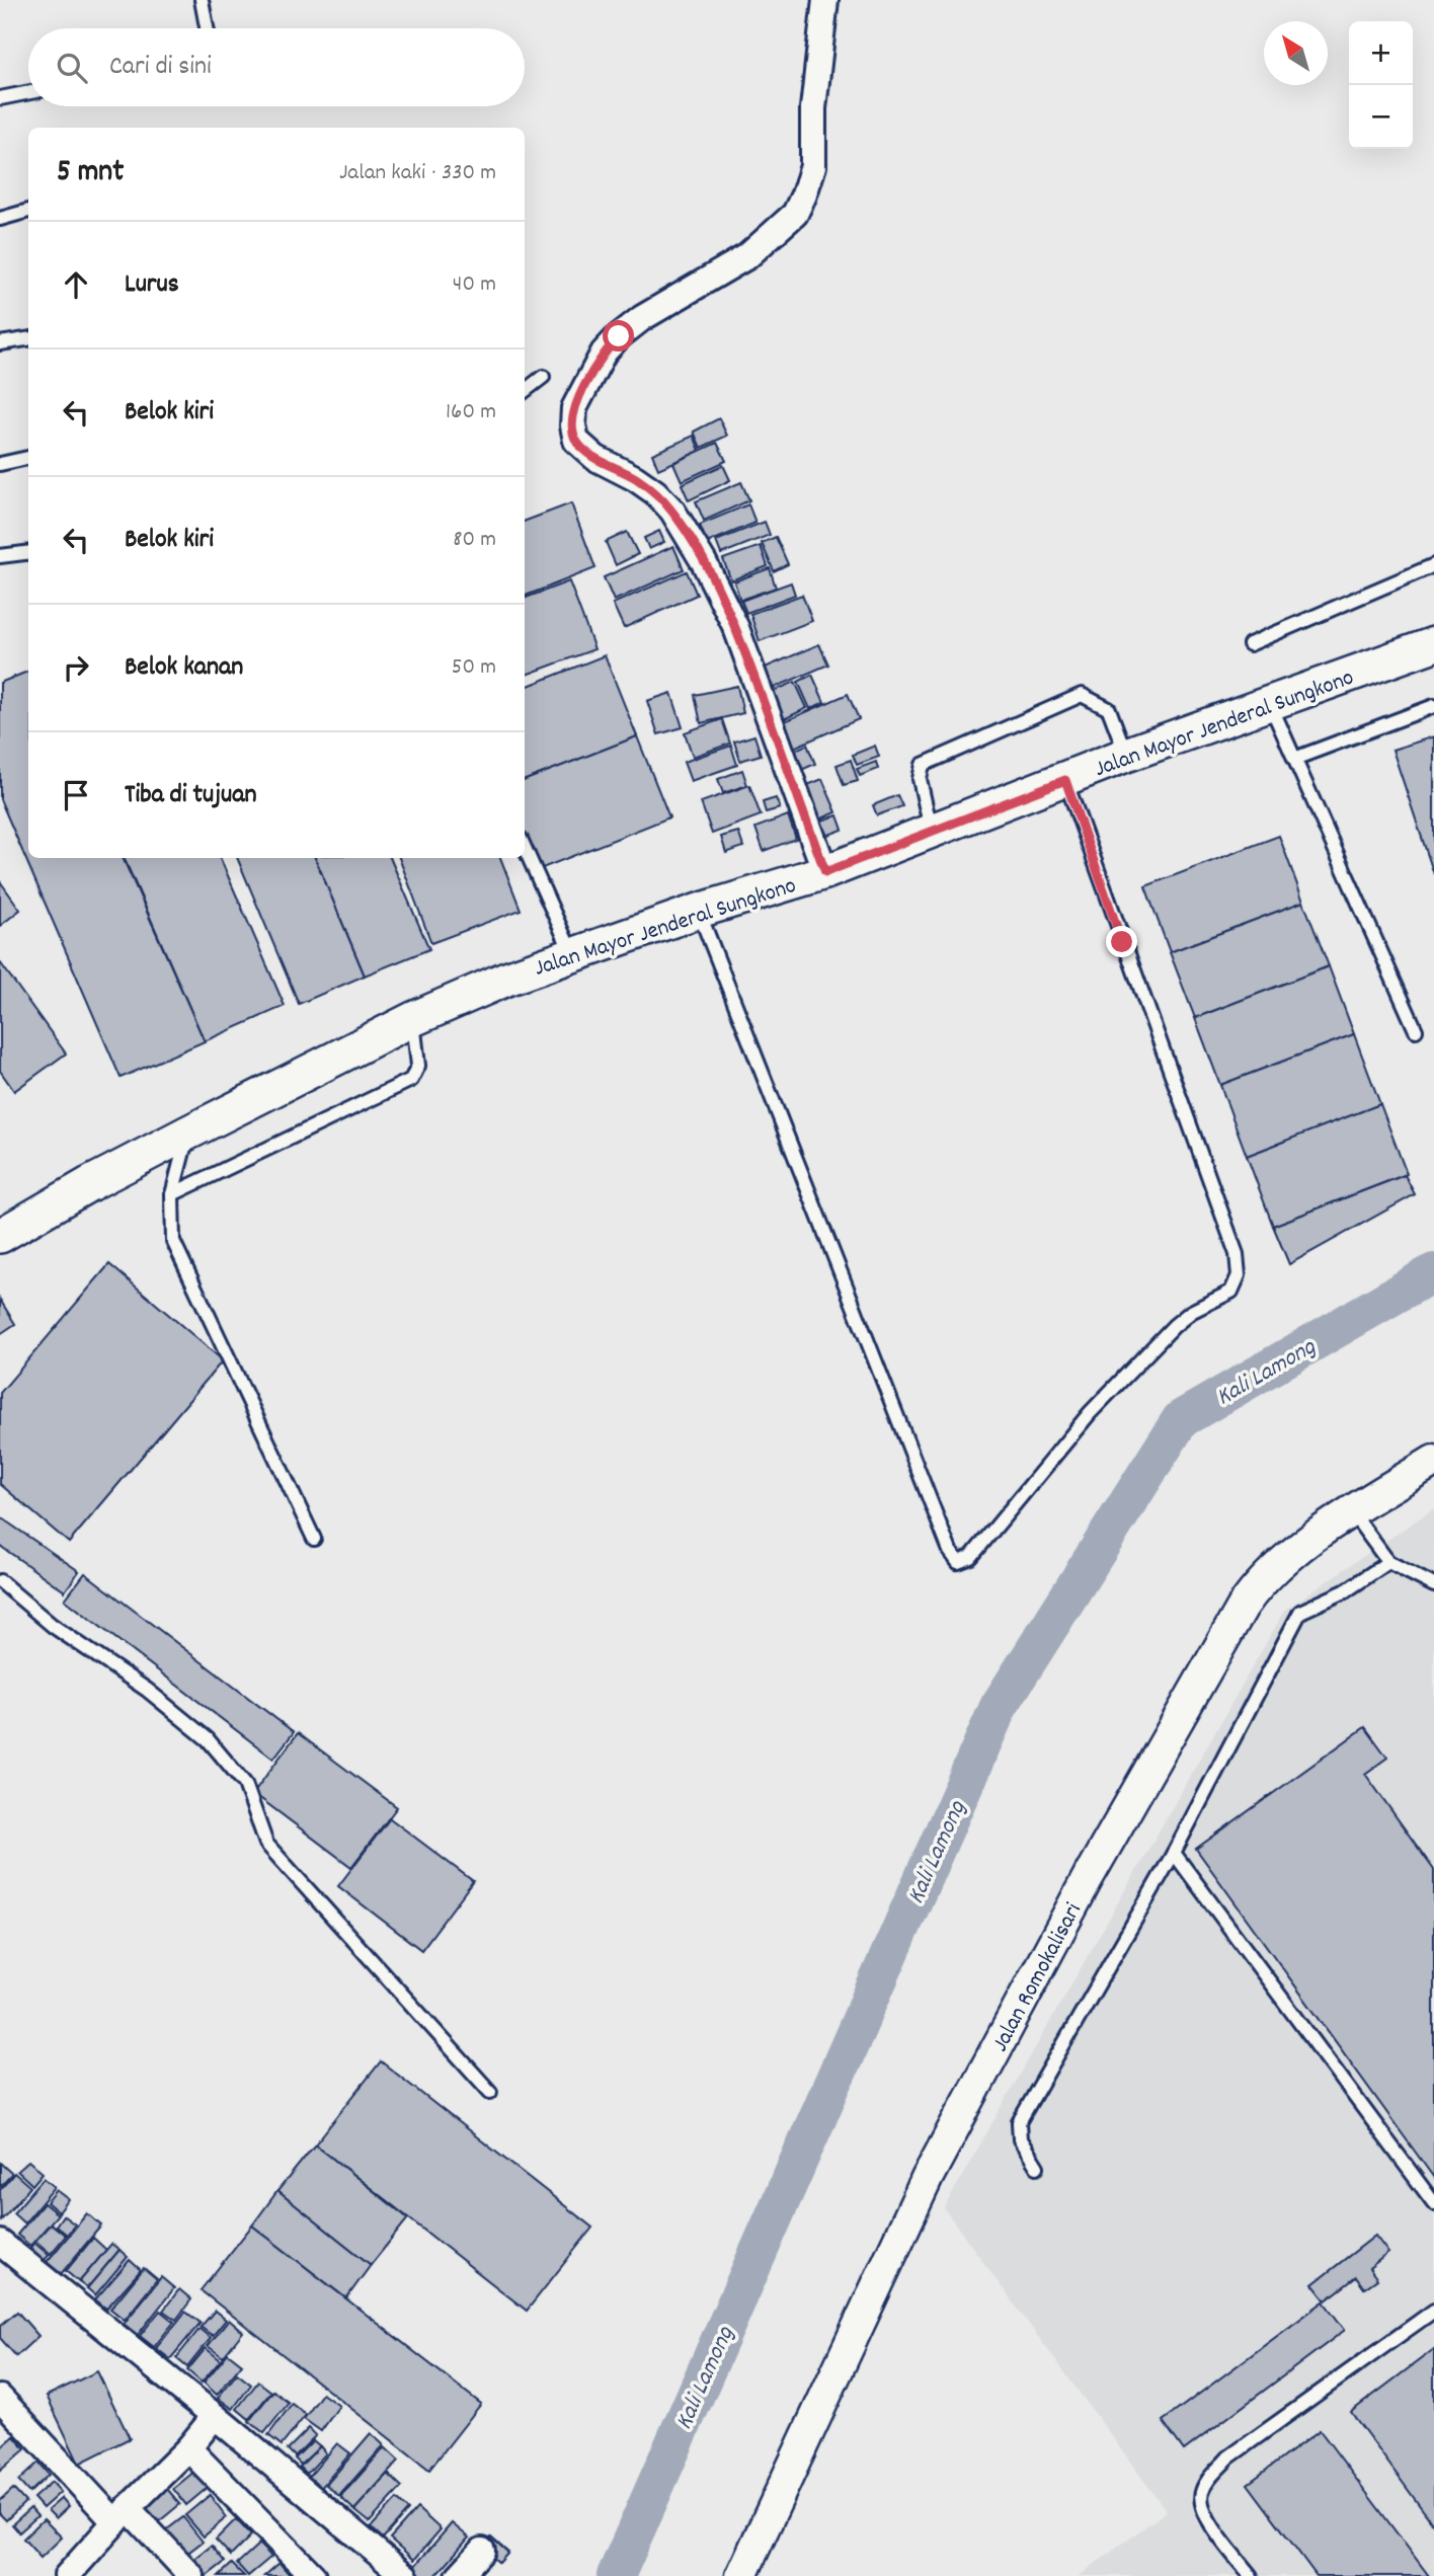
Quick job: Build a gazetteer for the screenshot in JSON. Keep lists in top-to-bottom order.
{
  "streets": {
    "main road": ["Jalan Mayor Jenderal Sungkono"],
    "street": ["Jalan Romokalisari"]
  },
  "water": ["Kali Lamong"],
  "north": "top left",
  "page": {
    "map_buttons": ["+", "−"],
    "search": "Cari di sini",
    "heading": ["5 mnt", "Jalan kaki · 330 m"],
    "list": [
      ["Lurus", "40 m"],
      ["Belok kiri", "160 m"],
      ["Belok kiri", "80 m"],
      ["Belok kanan", "50 m"],
      "Tiba di tujuan"
    ]
  }
}
